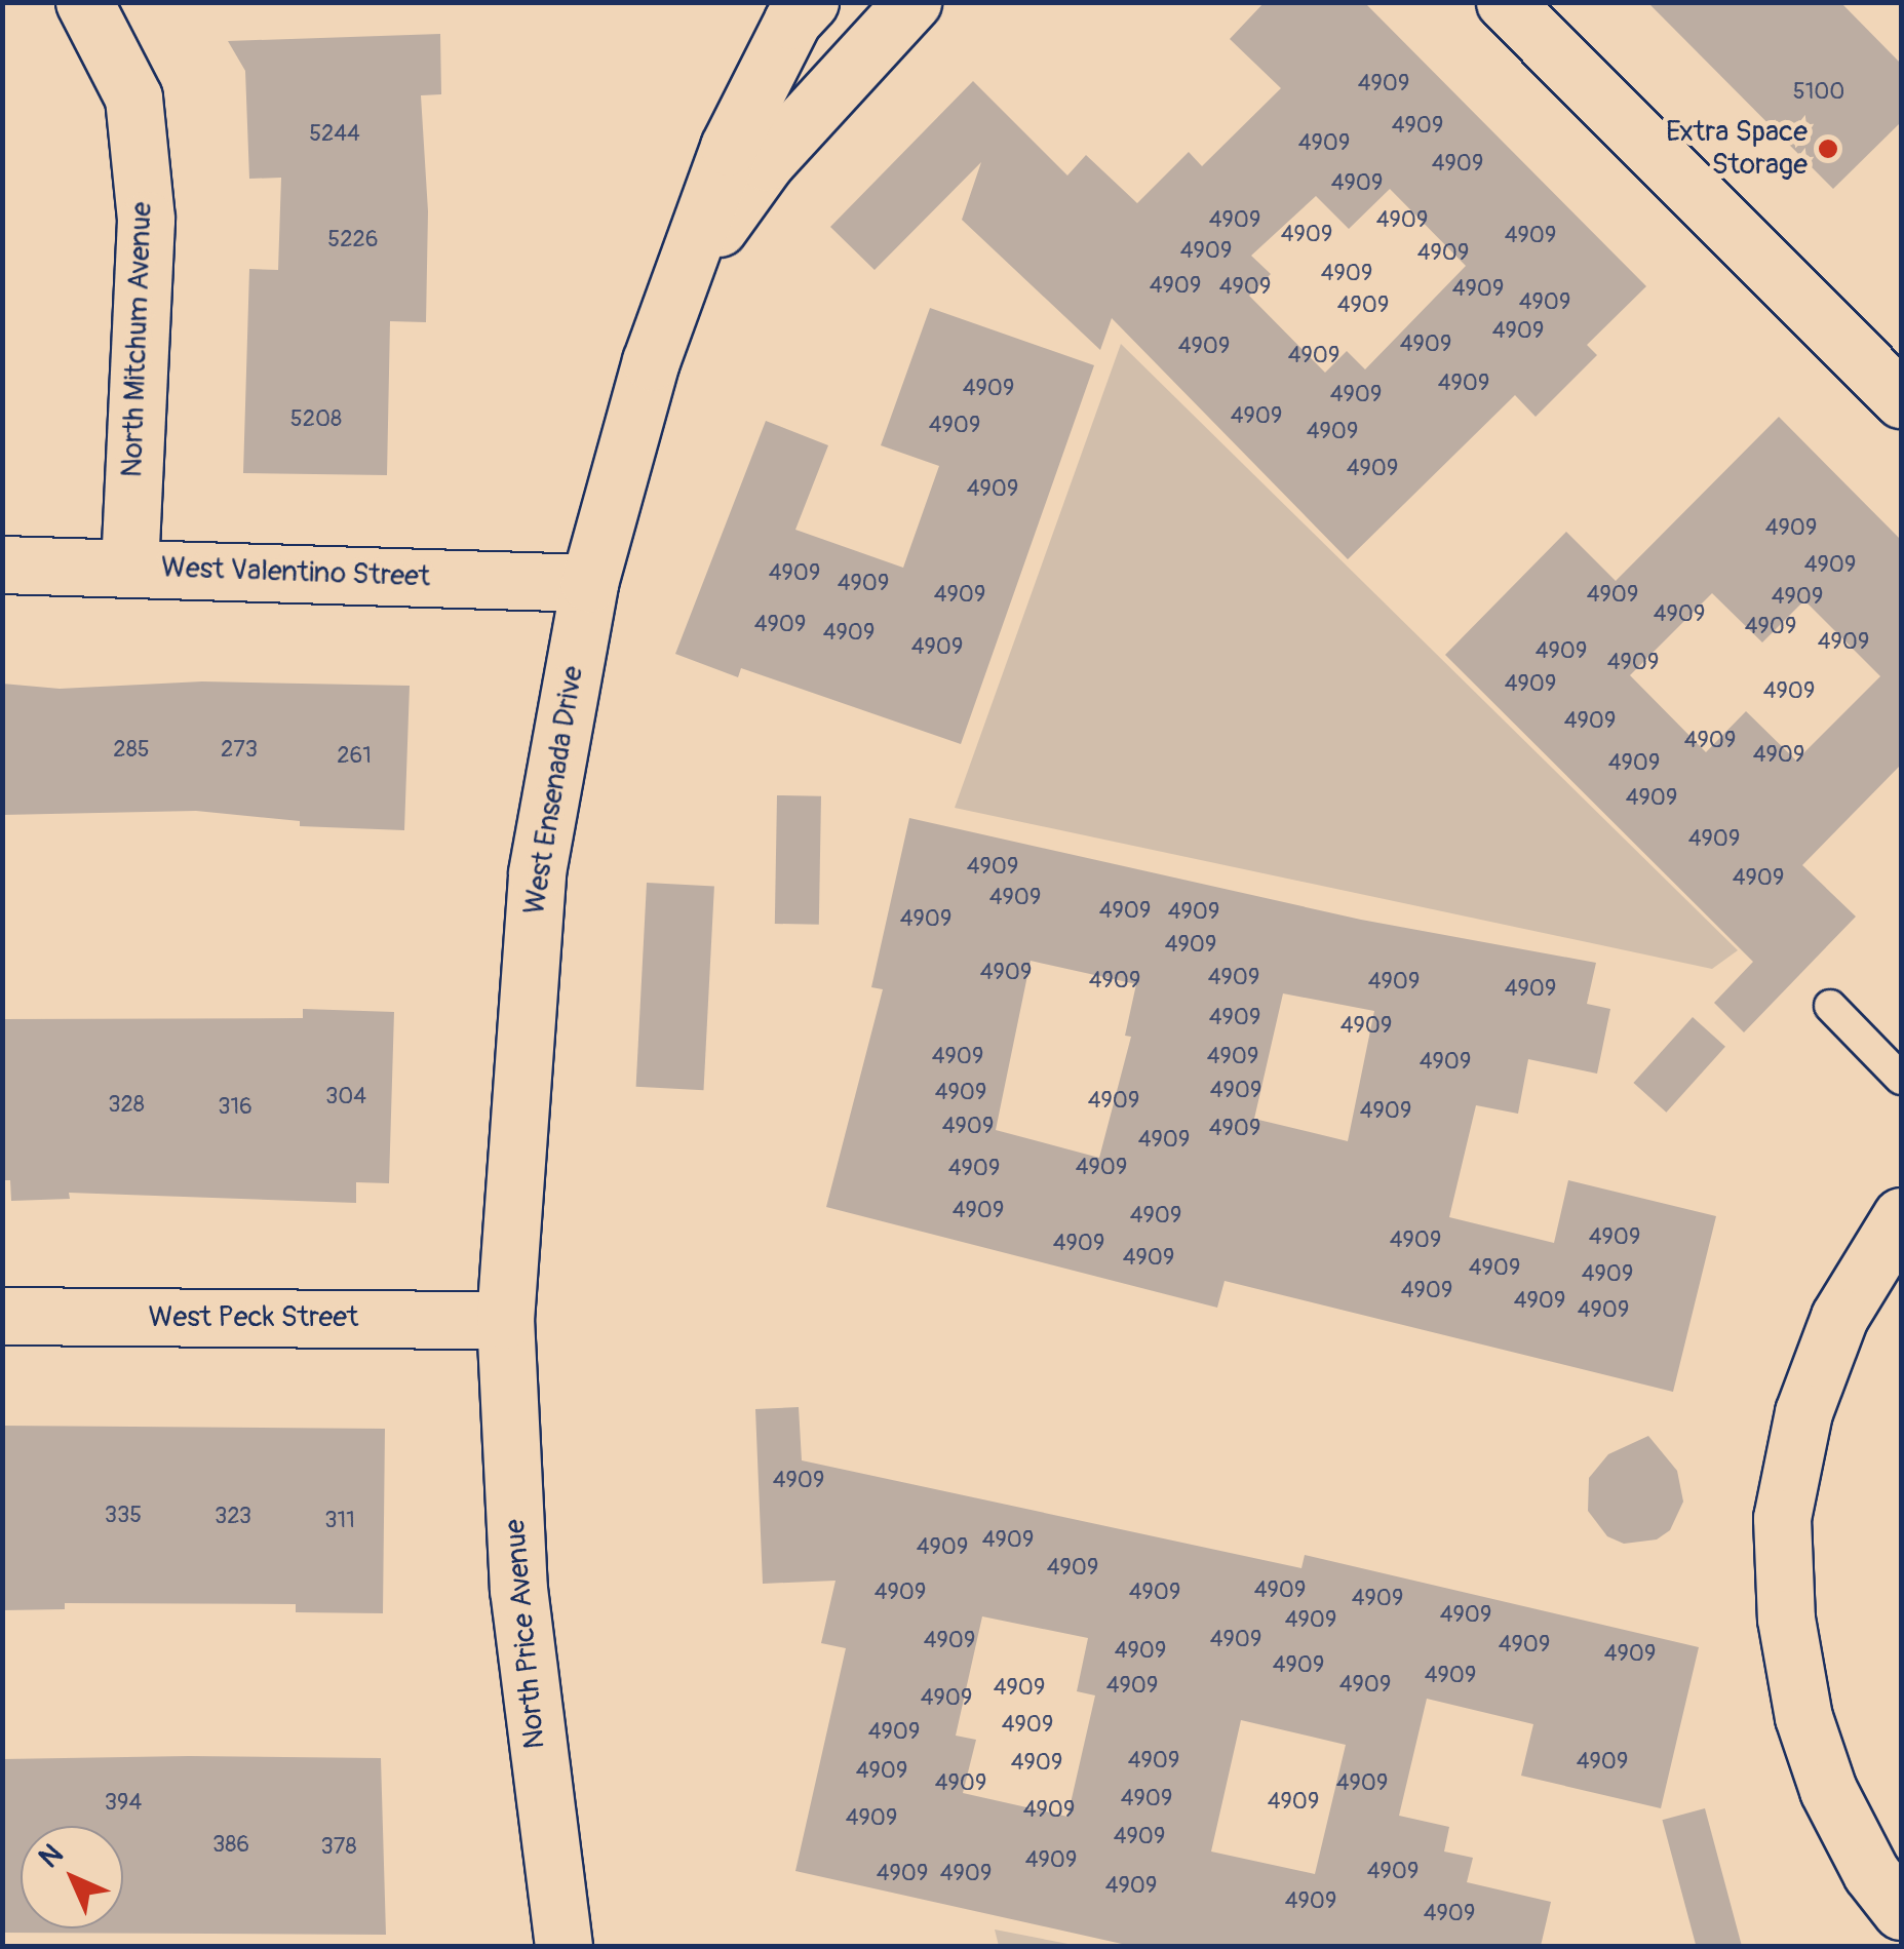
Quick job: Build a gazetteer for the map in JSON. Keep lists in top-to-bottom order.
{
  "streets": {
    "street": [
      "North Mitchum Avenue",
      "West Valentino Street",
      "West Ensenada Drive",
      "West Peck Street",
      "North Price Avenue"
    ]
  },
  "crossings": [
    ["North Mitchum Avenue", "West Valentino Street"],
    ["West Valentino Street", "West Ensenada Drive"],
    ["West Ensenada Drive", "West Peck Street"],
    ["West Ensenada Drive", "North Price Avenue"],
    ["West Peck Street", "North Price Avenue"]
  ],
  "places": ["Extra Space Storage"],
  "house_numbers": [
    "4909",
    "5100",
    "4909",
    "5244",
    "4909",
    "4909",
    "4909",
    "4909",
    "4909",
    "4909",
    "4909",
    "5226",
    "4909",
    "4909",
    "4909",
    "4909",
    "4909",
    "4909",
    "4909",
    "4909",
    "4909",
    "4909",
    "4909",
    "4909",
    "4909",
    "4909",
    "4909",
    "4909",
    "5208",
    "4909",
    "4909",
    "4909",
    "4909",
    "4909",
    "4909",
    "4909",
    "4909",
    "4909",
    "4909",
    "4909",
    "4909",
    "4909",
    "4909",
    "4909",
    "4909",
    "4909",
    "4909",
    "4909",
    "4909",
    "4909",
    "4909",
    "4909",
    "285",
    "273",
    "4909",
    "261",
    "4909",
    "4909",
    "4909",
    "4909",
    "4909",
    "4909",
    "4909",
    "4909",
    "4909",
    "4909",
    "4909",
    "4909",
    "4909",
    "4909",
    "4909",
    "4909",
    "4909",
    "4909",
    "4909",
    "4909",
    "4909",
    "4909",
    "304",
    "4909",
    "328",
    "316",
    "4909",
    "4909",
    "4909",
    "4909",
    "4909",
    "4909",
    "4909",
    "4909",
    "4909",
    "4909",
    "4909",
    "4909",
    "4909",
    "4909",
    "4909",
    "4909",
    "4909",
    "4909",
    "335",
    "323",
    "311",
    "4909",
    "4909",
    "4909",
    "4909",
    "4909",
    "4909",
    "4909",
    "4909",
    "4909",
    "4909",
    "4909",
    "4909",
    "4909",
    "4909",
    "4909",
    "4909",
    "4909",
    "4909",
    "4909",
    "4909",
    "4909",
    "4909",
    "4909",
    "4909",
    "4909",
    "4909",
    "4909",
    "4909",
    "4909",
    "4909",
    "394",
    "4909",
    "4909",
    "4909",
    "386",
    "378",
    "4909",
    "4909",
    "4909",
    "4909",
    "4909",
    "4909",
    "4909"
  ],
  "north": "top left"
}
